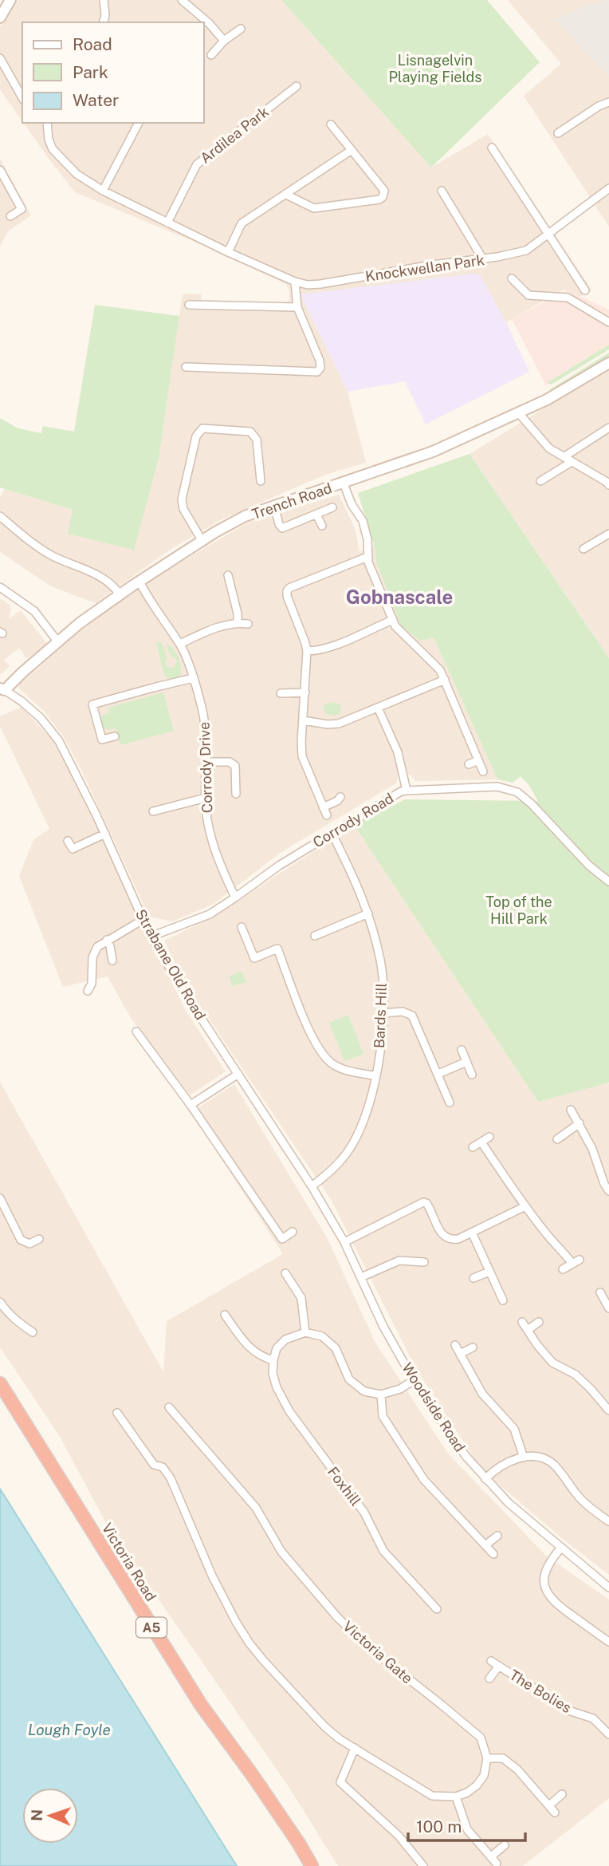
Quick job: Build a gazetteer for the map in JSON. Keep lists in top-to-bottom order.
{
  "streets": {
    "highway": ["Victoria Road", "A5"],
    "street": [
      "Ardilea Park",
      "Knockwellan Park",
      "Trench Road",
      "Corrody Drive",
      "Corrody Road",
      "Strabane Old Road",
      "Bards Hill",
      "Woodside Road",
      "Foxhill",
      "Victoria Gate",
      "The Bolies"
    ]
  },
  "crossings": [
    ["Ardilea Park", "Knockwellan Park"],
    ["Trench Road", "Corrody Drive"],
    ["Trench Road", "Strabane Old Road"],
    ["Corrody Drive", "Corrody Road"],
    ["Corrody Road", "Strabane Old Road"],
    ["Corrody Road", "Bards Hill"],
    ["Strabane Old Road", "Bards Hill"],
    ["Strabane Old Road", "Woodside Road"],
    ["Bards Hill", "Woodside Road"]
  ],
  "districts": ["Gobnascale"],
  "water": ["Lough Foyle"],
  "parks": ["Lisnagelvin Playing Fields", "Top of the Hill Park"],
  "legend": ["Road", "Park", "Water"],
  "scale_bar": "100 m",
  "north": "left"
}
